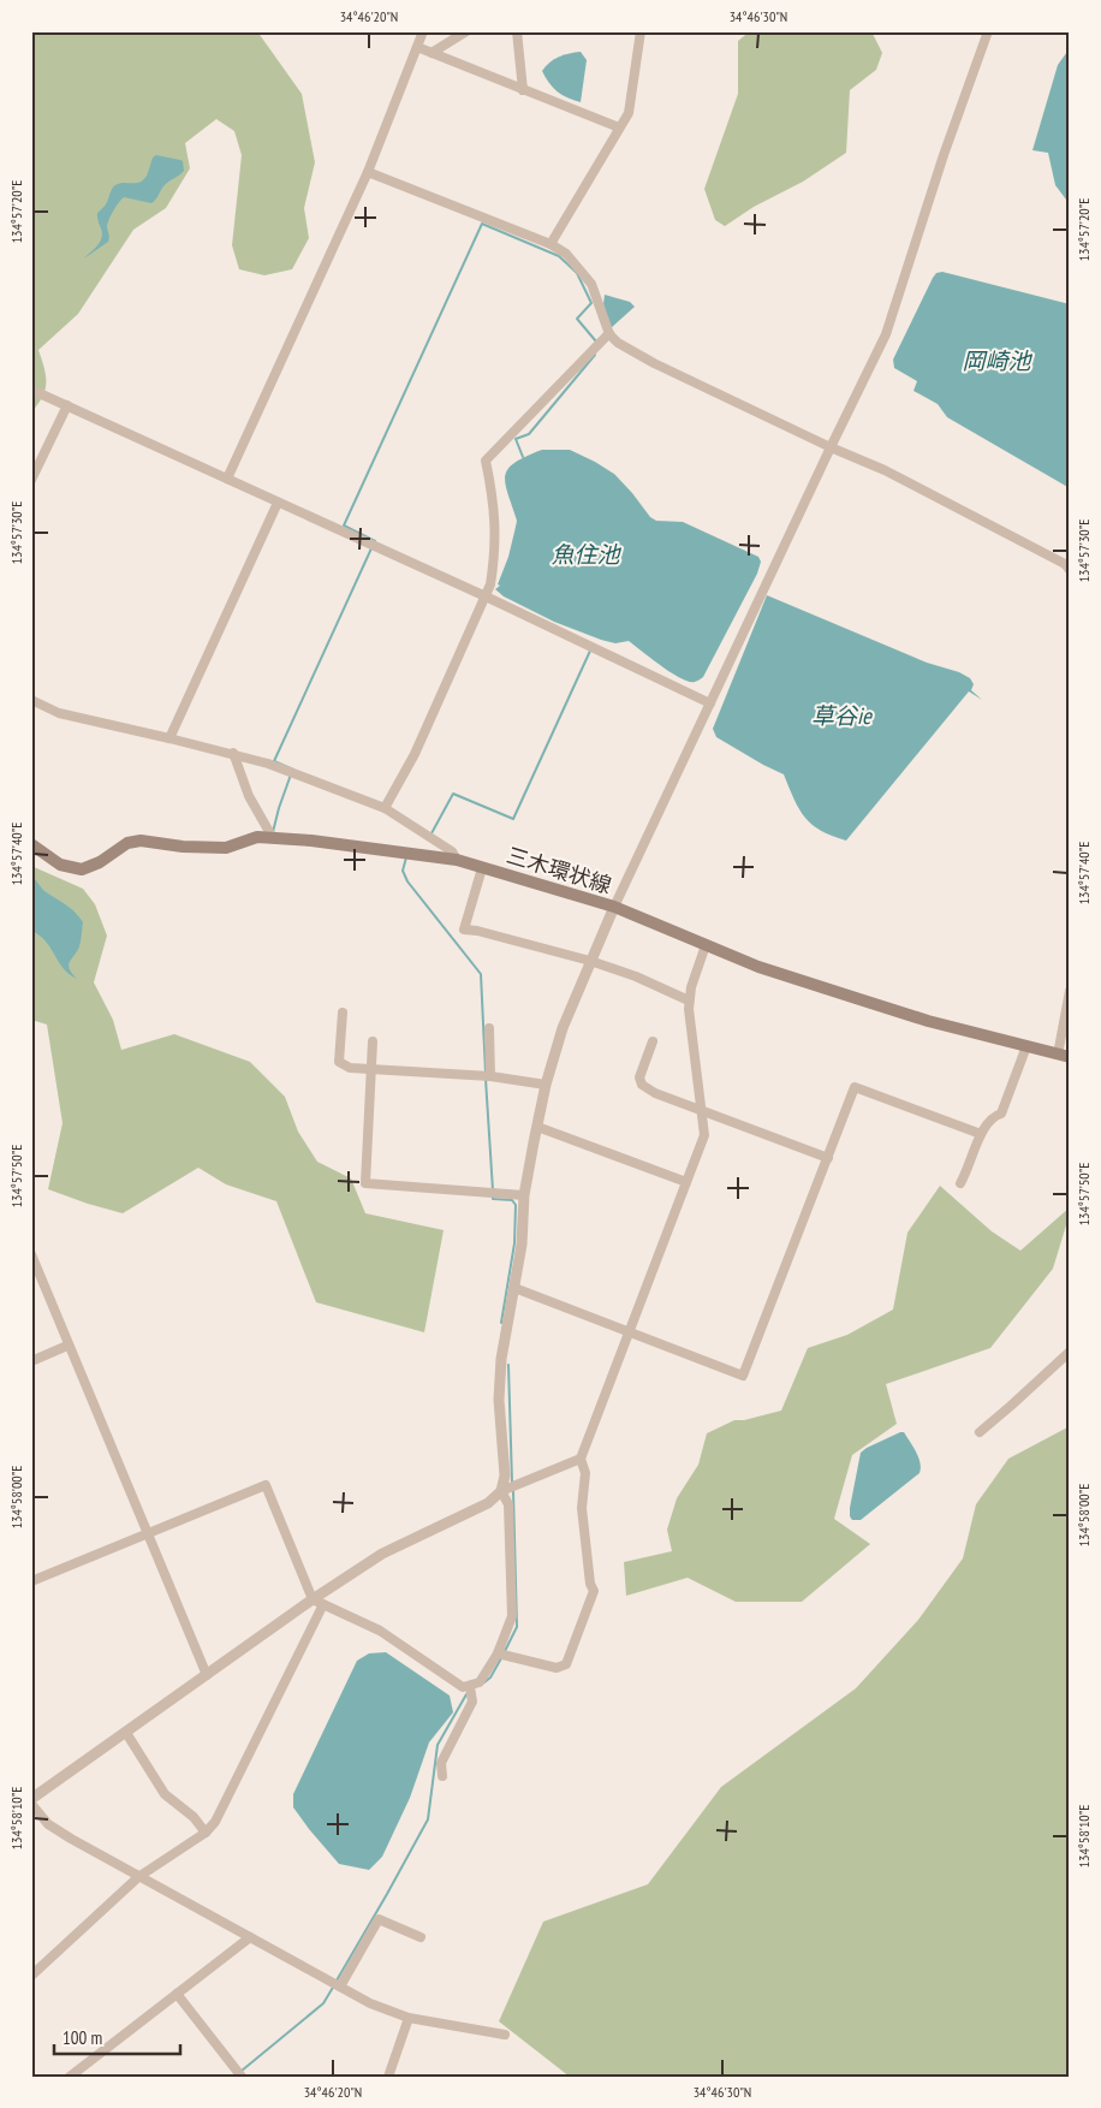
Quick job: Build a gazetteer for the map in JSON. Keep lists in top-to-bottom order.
{
  "streets": {
    "main road": ["三木環状線"]
  },
  "water": ["岡崎池", "魚住池", "草谷ie"],
  "scale_bar": "100 m",
  "coordinates": [
    "34°46'20\"N",
    "34°46'30\"N",
    "134°57'20\"E",
    "134°57'30\"E",
    "134°57'40\"E",
    "134°57'50\"E",
    "134°58'00\"E",
    "134°58'10\"E"
  ]
}
